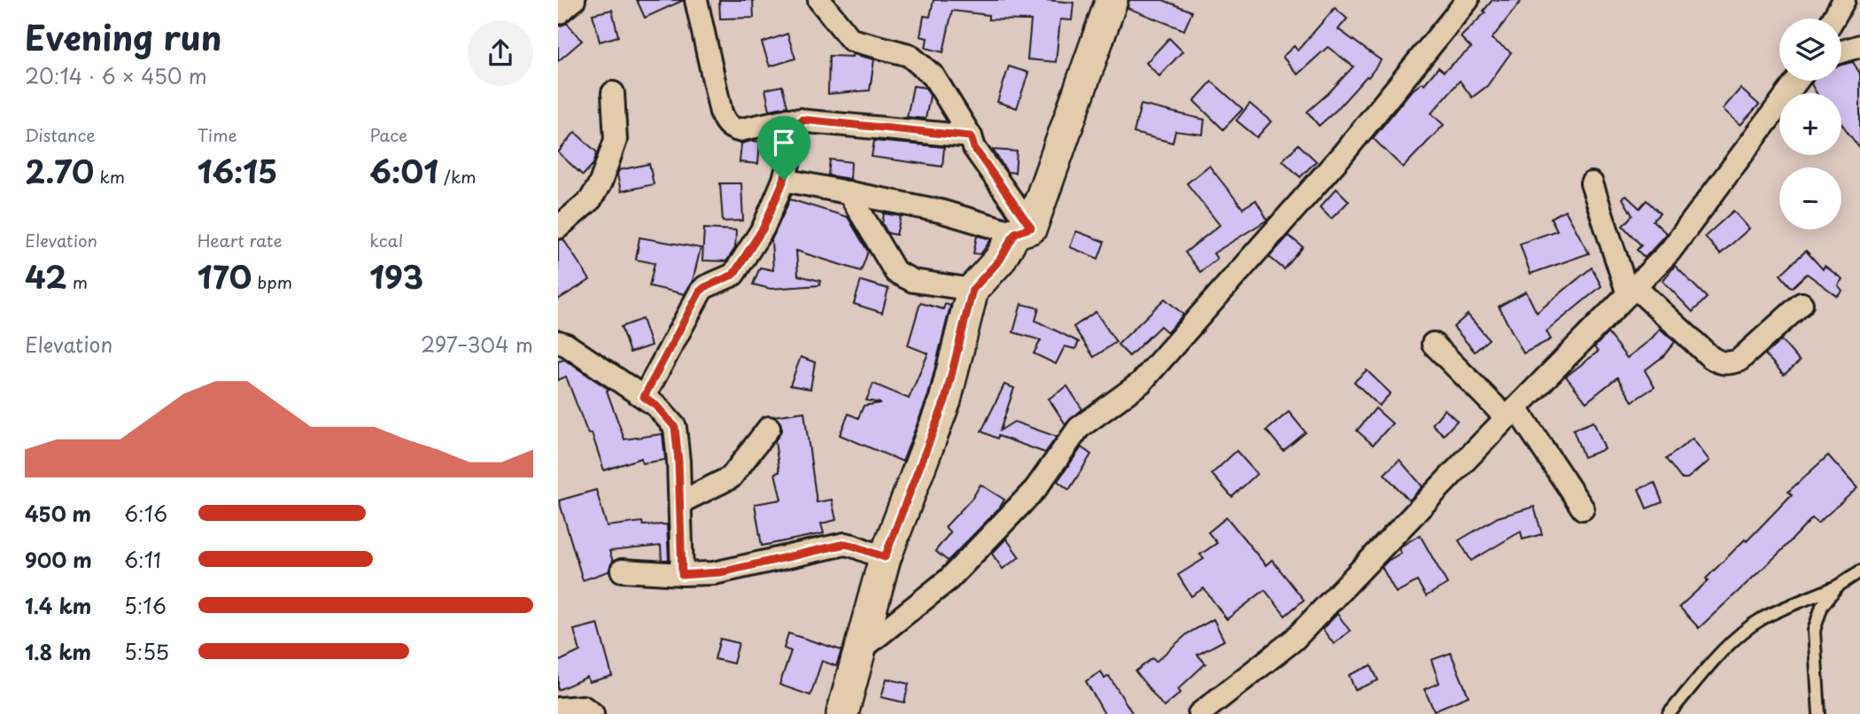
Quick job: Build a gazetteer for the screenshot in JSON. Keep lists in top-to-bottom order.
{
  "page": {
    "heading": ["Evening run", "20:14 · 6 × 450 m"],
    "map_buttons": ["+", "−"],
    "stats": [
      ["Distance", "2.70 km"],
      ["Time", "16:15"],
      ["Pace", "6:01 /km"],
      ["Elevation", "42 m"],
      ["Heart rate", "170 bpm"],
      ["kcal", "193"]
    ],
    "chart": ["Elevation", "297–304 m"],
    "list": [
      {
        "name": "450 m",
        "note": "6:16"
      },
      {
        "name": "900 m",
        "note": "6:11"
      },
      {
        "name": "1.4 km",
        "note": "5:16"
      },
      {
        "name": "1.8 km",
        "note": "5:55"
      }
    ]
  }
}
